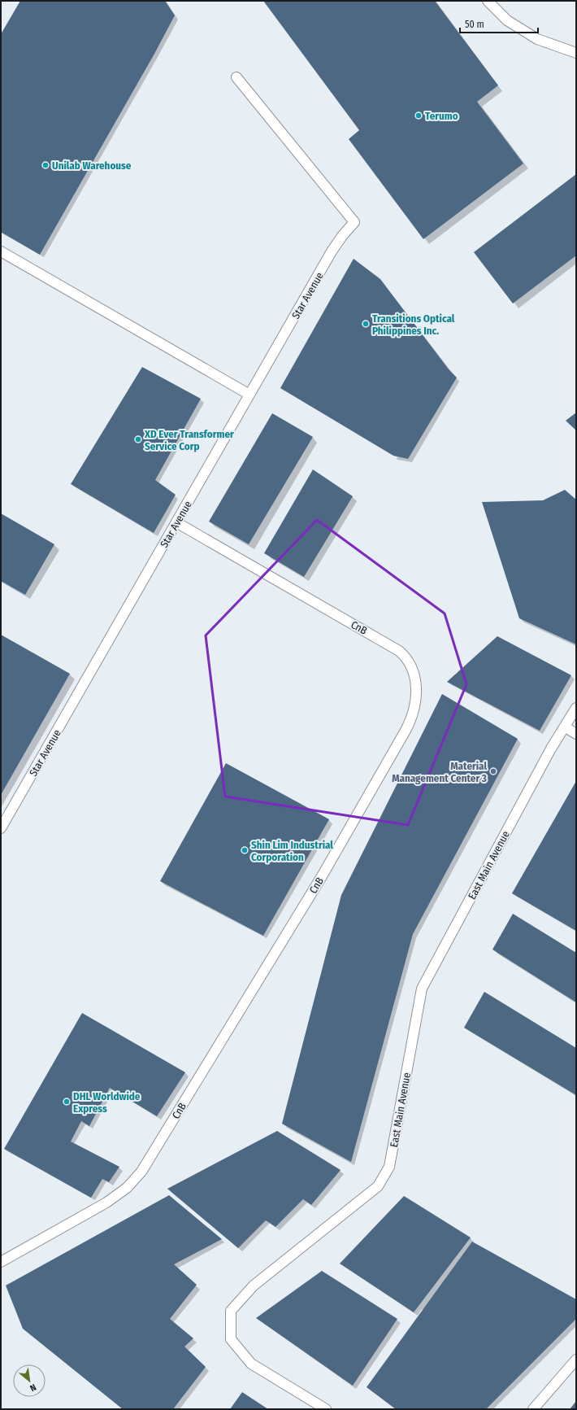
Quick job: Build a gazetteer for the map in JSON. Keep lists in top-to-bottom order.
{
  "streets": {
    "street": ["Star Avenue", "CnB", "East Main Avenue"]
  },
  "crossings": [
    ["Star Avenue", "CnB"]
  ],
  "places": [
    "Terumo",
    "Unilab Warehouse",
    "Transitions Optical Philippines Inc.",
    "XD Ever Transformer Service Corp",
    "Material Management Center 3",
    "Shin Lim Industrial Corporation",
    "DHL Worldwide Express"
  ],
  "scale_bar": "50 m",
  "north": "bottom right"
}
